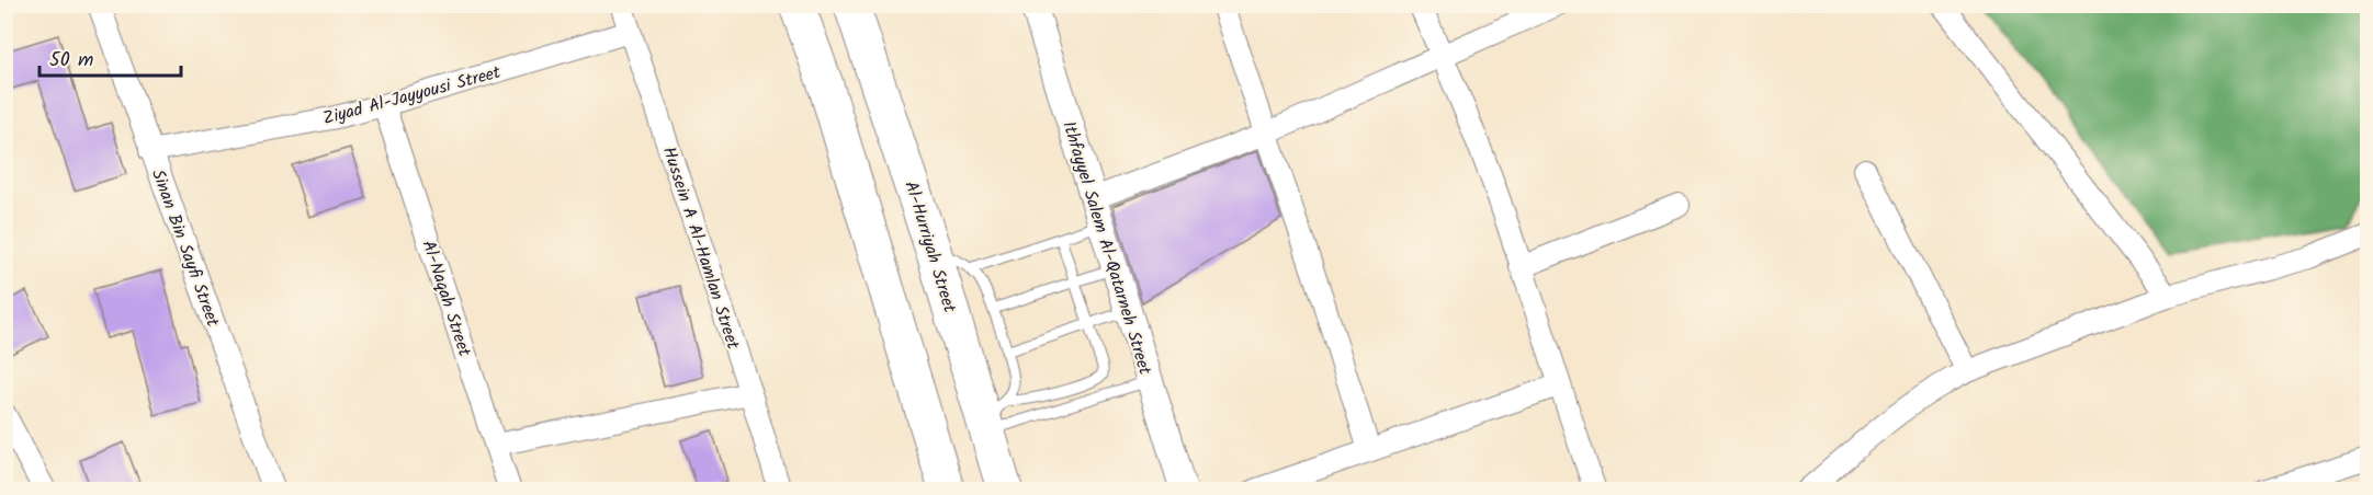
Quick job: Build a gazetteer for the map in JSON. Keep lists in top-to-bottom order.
{
  "streets": {
    "highway": ["Al-Hurriyah Street"],
    "street": [
      "Ziyad Al-Jayyousi Street",
      "Sinan Bin Sayfi Street",
      "Hussein A Al-Hamlan Street",
      "Ithfayyel Salem Al-Qatarneh Street",
      "Al-Naqah Street"
    ]
  },
  "crossings": [
    ["Ziyad Al-Jayyousi Street", "Sinan Bin Sayfi Street"],
    ["Ziyad Al-Jayyousi Street", "Hussein A Al-Hamlan Street"],
    ["Ziyad Al-Jayyousi Street", "Al-Naqah Street"]
  ],
  "scale_bar": "50 m"
}
